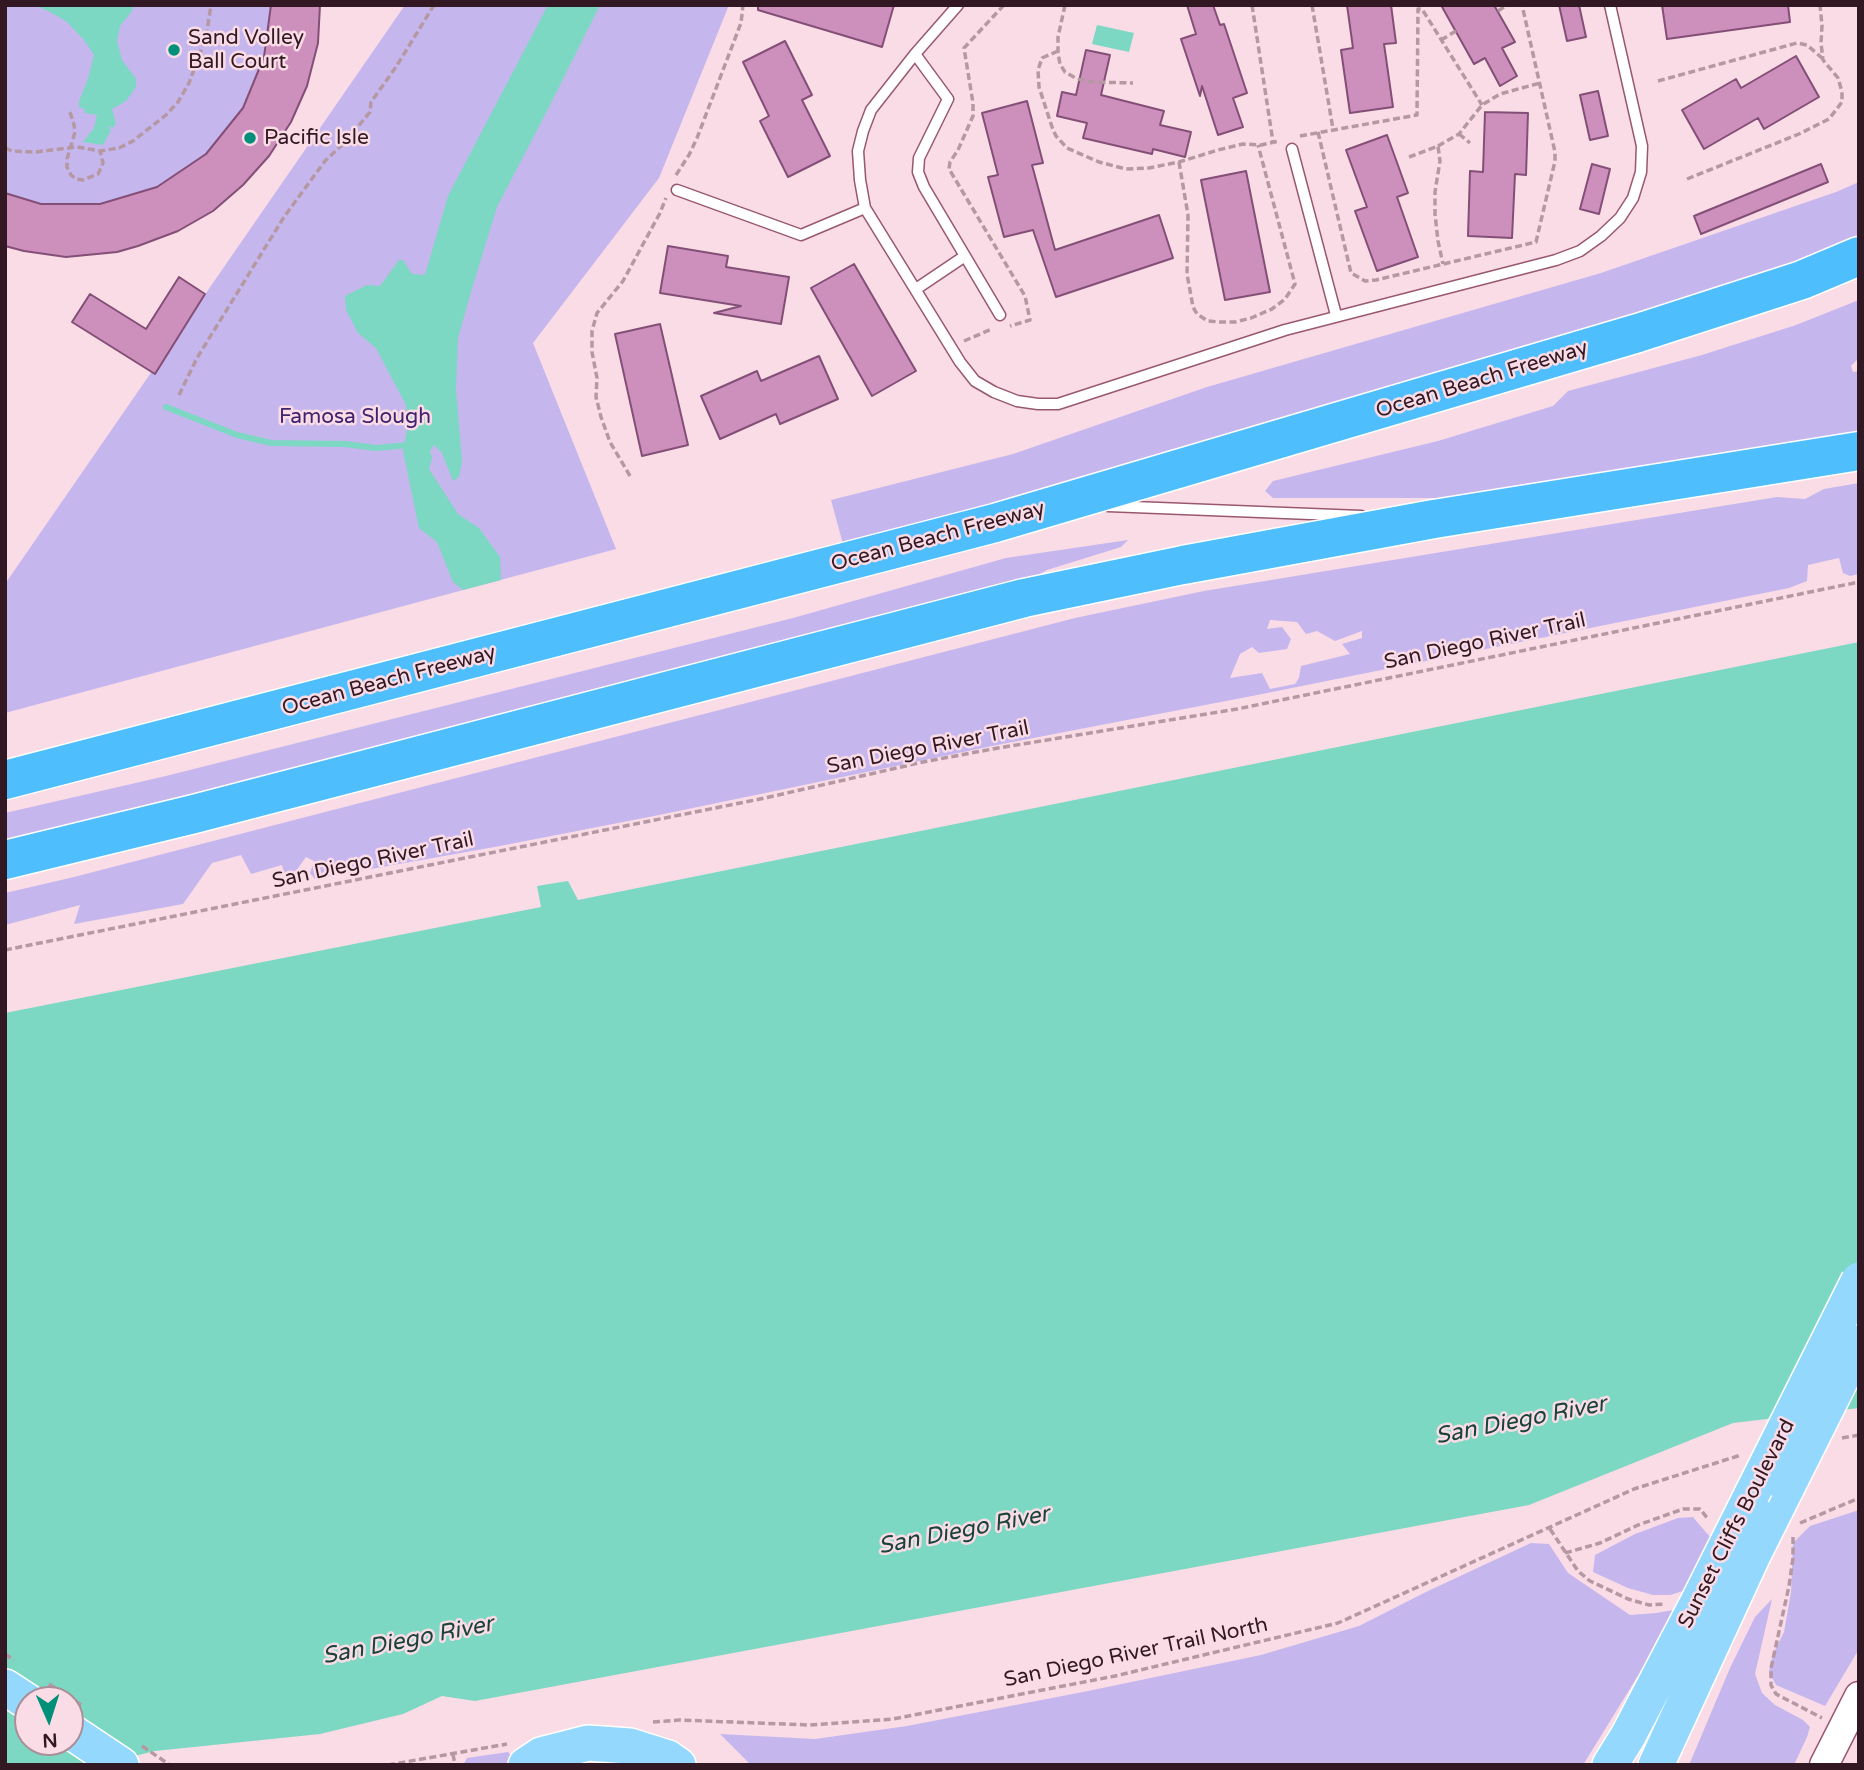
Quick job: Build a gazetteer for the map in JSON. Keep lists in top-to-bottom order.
{
  "streets": {
    "highway": ["Ocean Beach Freeway"],
    "main road": ["Sunset Cliffs Boulevard"],
    "path": ["San Diego River Trail", "San Diego River Trail North"]
  },
  "water": ["San Diego River"],
  "parks": ["Famosa Slough"],
  "places": ["Sand Volley Ball Court", "Pacific Isle"],
  "north": "bottom"
}
